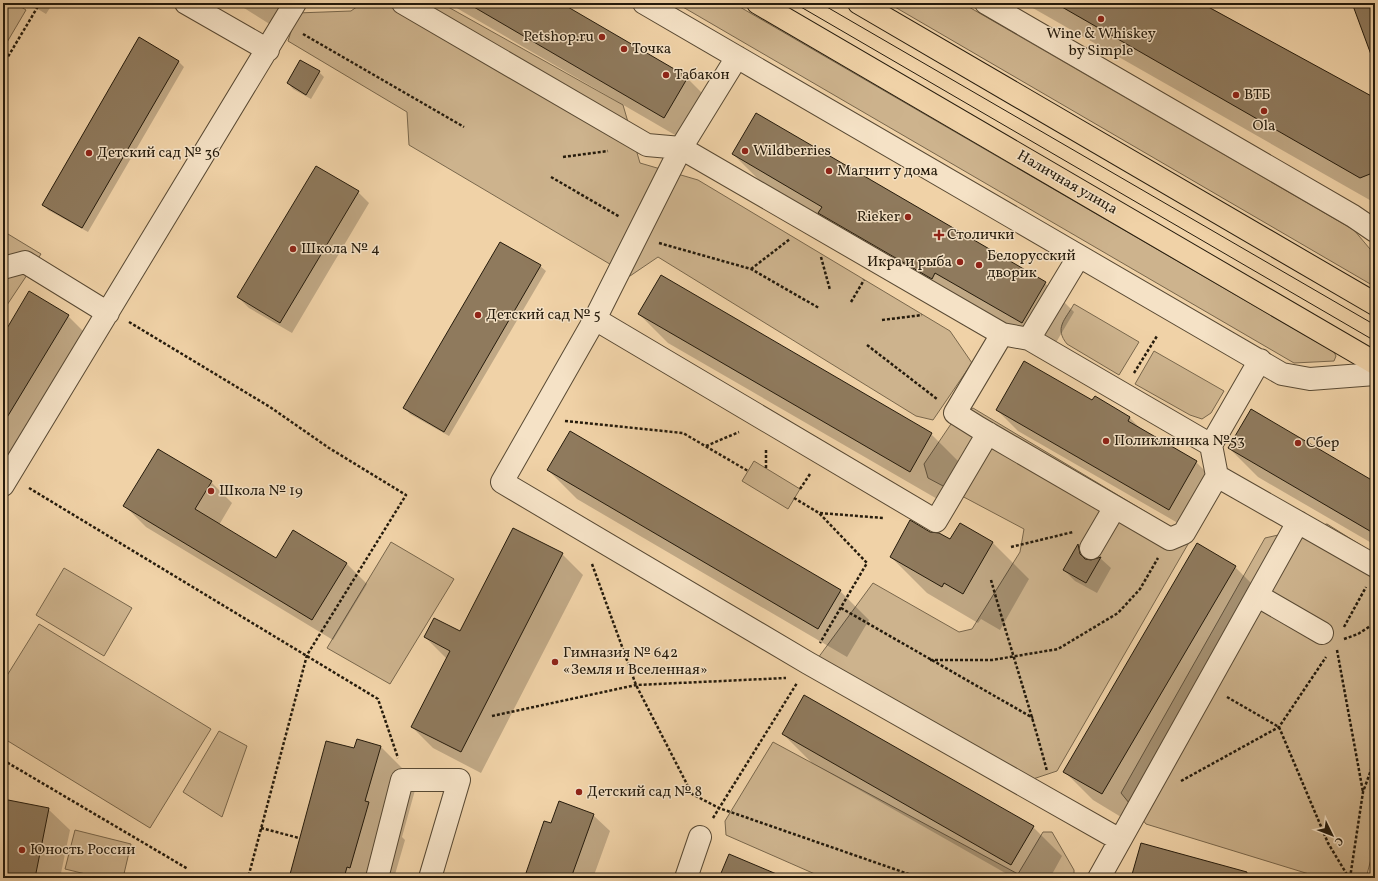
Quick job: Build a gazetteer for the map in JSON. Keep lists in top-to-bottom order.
{
  "streets": {
    "main road": ["Наличная улица"]
  },
  "places": {
    "other": [
      "Wine & Whiskey by Simple",
      "Petshop.ru",
      "Точка",
      "Табакон",
      "ВТБ",
      "Ola",
      "Wildberries",
      "Детский сад № 36",
      "Магнит у дома",
      "Rieker",
      "Школа № 4",
      "Икра и рыба",
      "Белорусский дворик",
      "Детский сад № 5",
      "Поликлиника №53",
      "Сбер",
      "Школа № 19",
      "Гимназия № 642 «Земля и Вселенная»",
      "Детский сад № 8",
      "Юность России"
    ],
    "health": ["Столички"]
  },
  "north": "bottom right"
}
